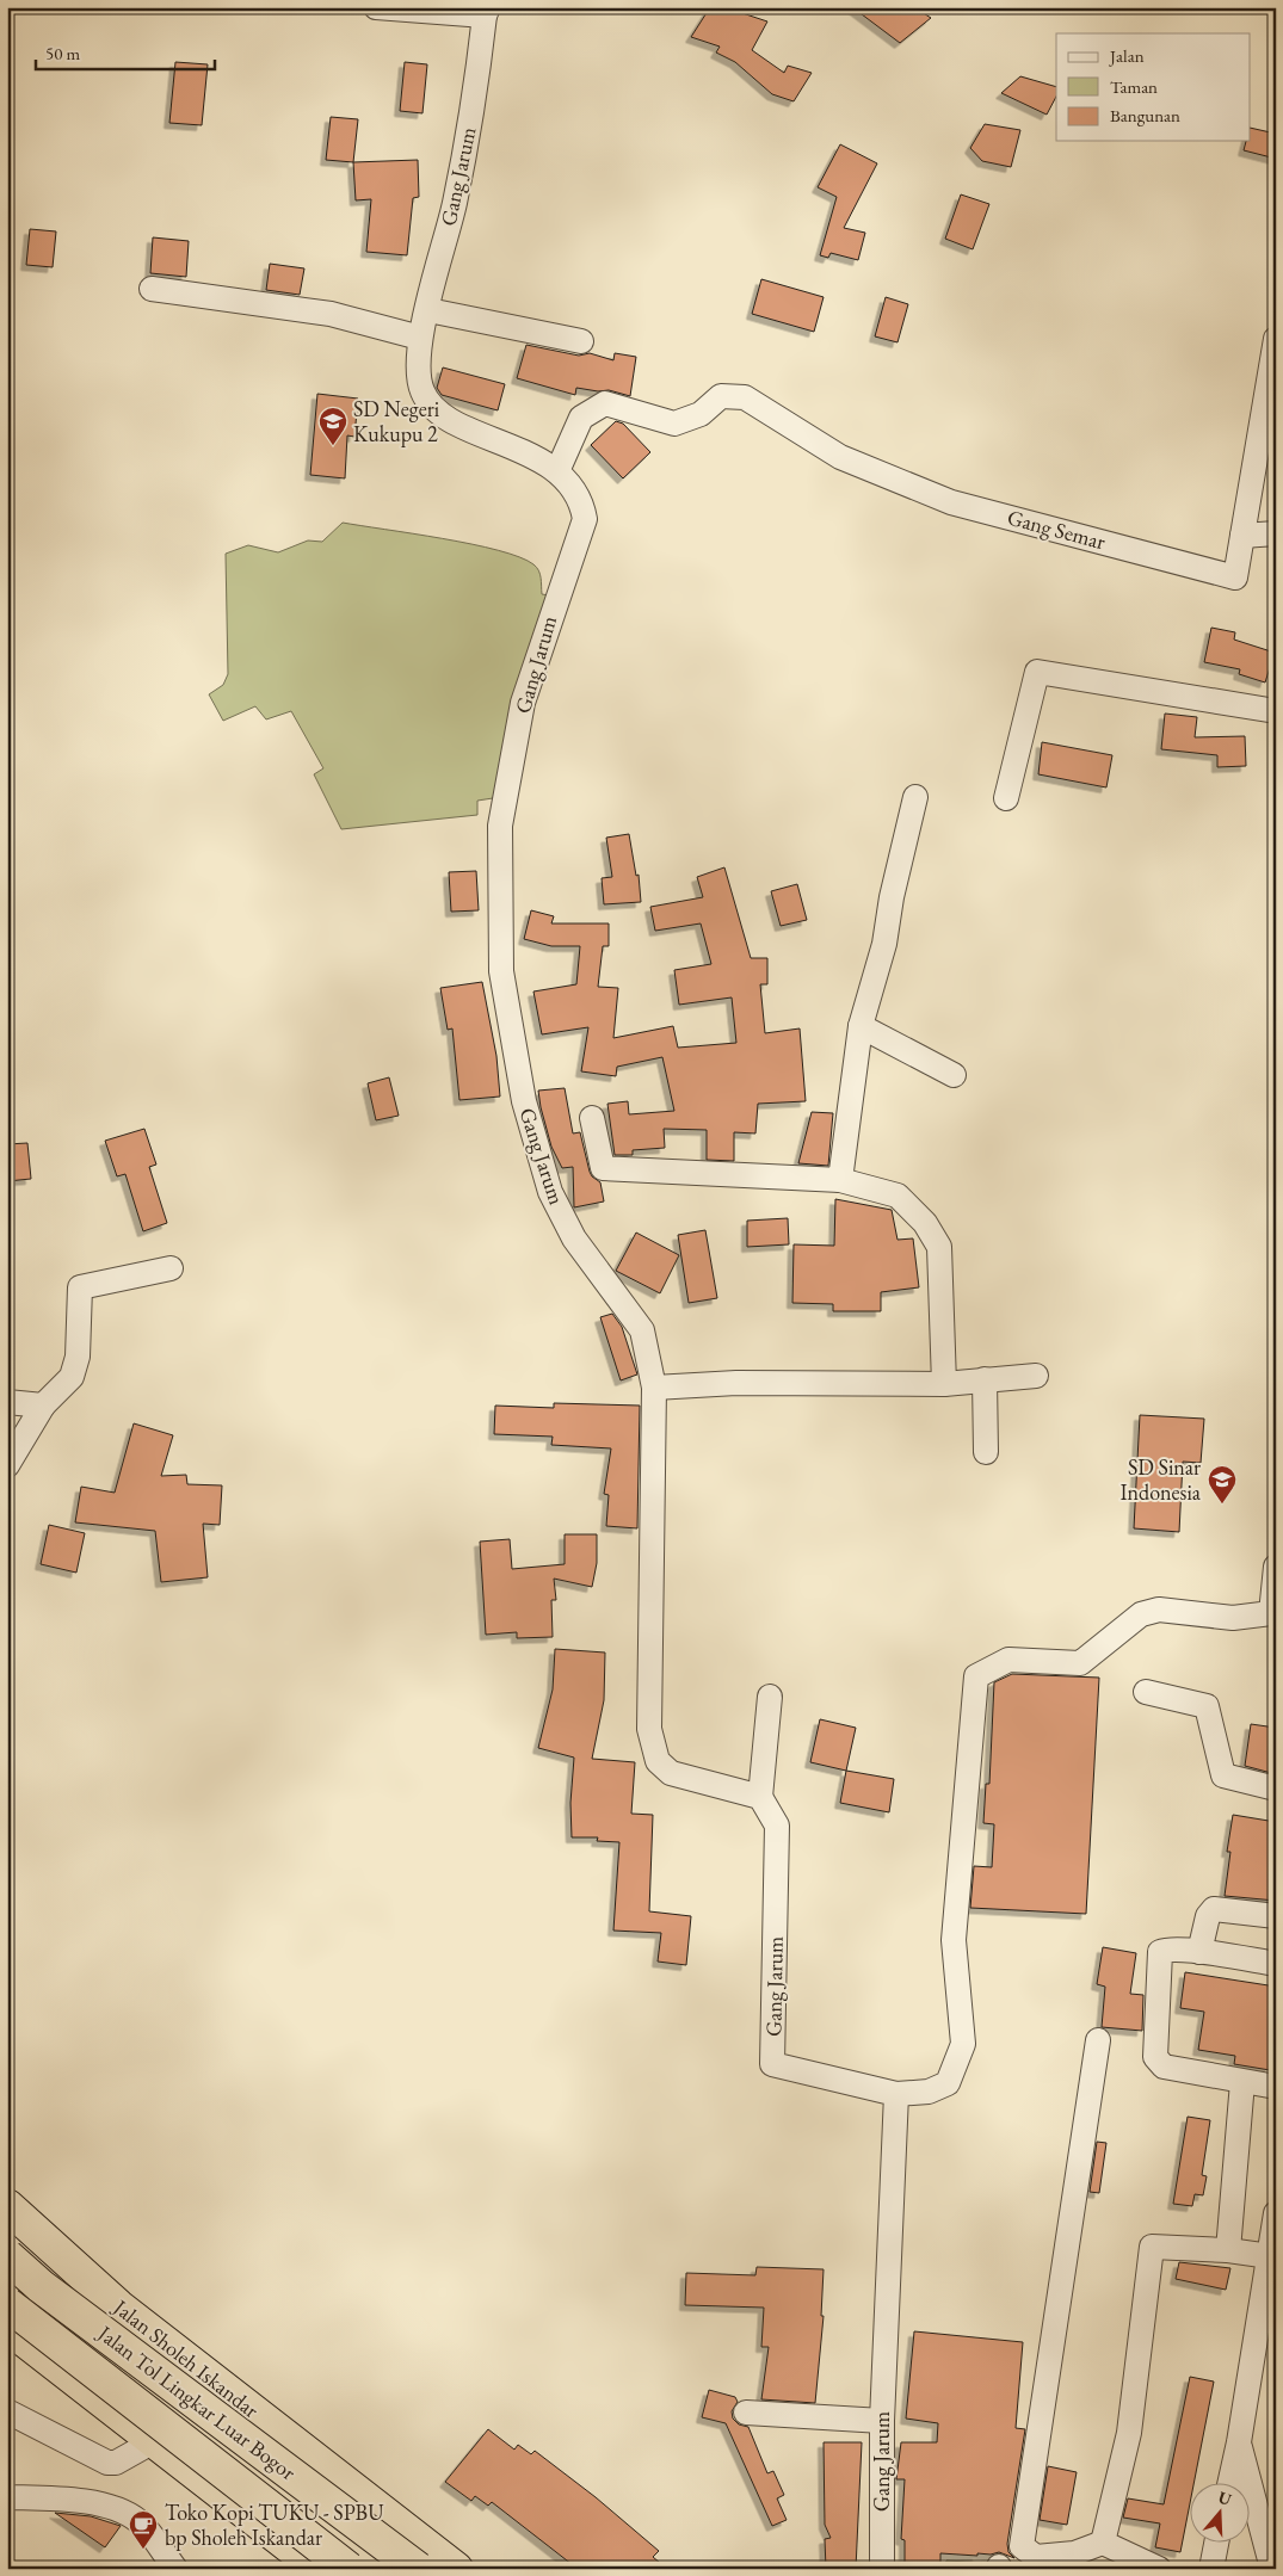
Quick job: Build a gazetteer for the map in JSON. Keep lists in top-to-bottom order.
{
  "streets": {
    "highway": ["Jalan Sholeh Iskandar", "Jalan Tol Lingkar Luar Bogor"],
    "street": ["Gang Jarum", "Gang Semar"]
  },
  "crossings": [
    ["Gang Jarum", "Gang Semar"]
  ],
  "places": {
    "school or university": ["SD Negeri Kukupu 2", "SD Sinar Indonesia"],
    "cafe": ["Toko Kopi TUKU - SPBU bp Sholeh Iskandar"]
  },
  "legend": ["Jalan", "Taman", "Bangunan"],
  "scale_bar": "50 m",
  "north": "top"
}
